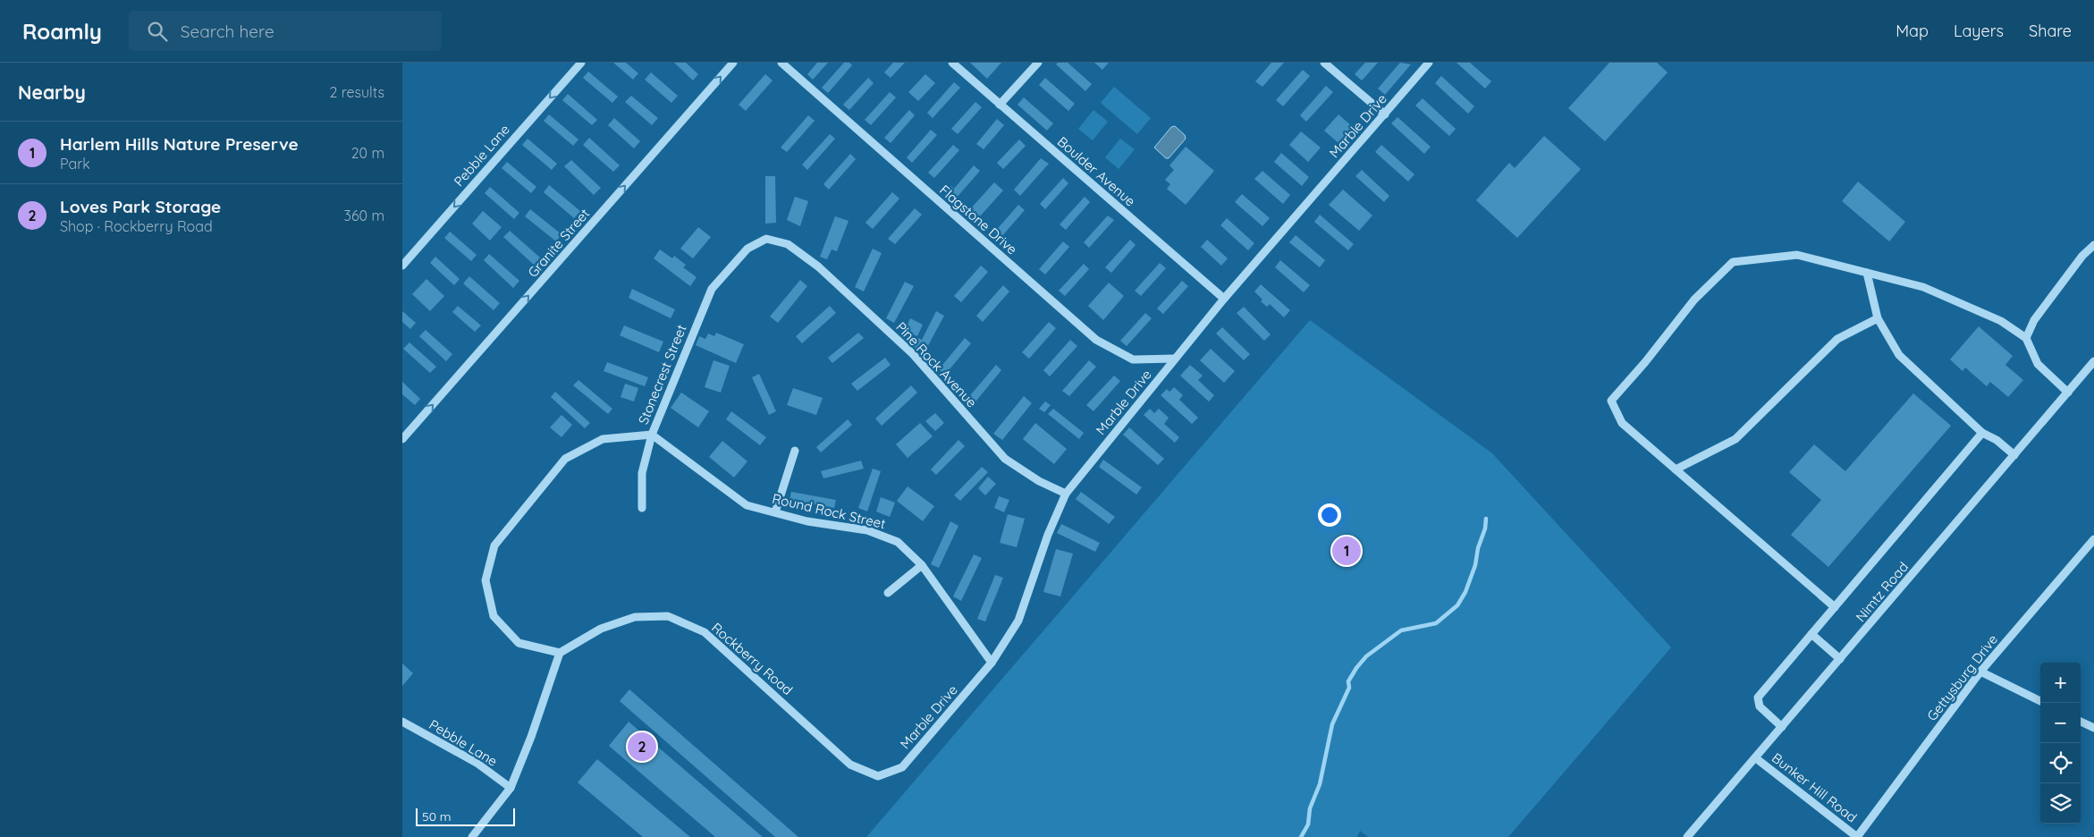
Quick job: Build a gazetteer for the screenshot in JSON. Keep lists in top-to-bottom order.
{
  "streets": {
    "street": [
      "Marble Drive",
      "Pebble Lane",
      "Boulder Avenue",
      "Flagstone Drive",
      "Granite Street",
      "Pine Rock Avenue",
      "Stonecrest Street",
      "Round Rock Street",
      "Nimtz Road",
      "Rockberry Road",
      "Gettysburg Drive",
      "Bunker Hill Road"
    ]
  },
  "crossings": [
    ["Marble Drive", "Boulder Avenue"],
    ["Marble Drive", "Flagstone Drive"],
    ["Marble Drive", "Pine Rock Avenue"],
    ["Marble Drive", "Round Rock Street"],
    ["Marble Drive", "Rockberry Road"],
    ["Pine Rock Avenue", "Stonecrest Street"],
    ["Stonecrest Street", "Round Rock Street"],
    ["Stonecrest Street", "Rockberry Road"],
    ["Nimtz Road", "Bunker Hill Road"],
    ["Gettysburg Drive", "Bunker Hill Road"]
  ],
  "one_way": ["Pebble Lane", "Granite Street"],
  "scale_bar": "50 m",
  "page": {
    "header": "Roamly",
    "search": "Search here",
    "nav": ["Map", "Layers", "Share"],
    "heading": ["Nearby", "2 results"],
    "list": [
      {
        "mark": "1",
        "name": "Harlem Hills Nature Preserve",
        "note": "Park",
        "value": "20 m"
      },
      {
        "mark": "2",
        "name": "Loves Park Storage",
        "note": "Shop · Rockberry Road",
        "value": "360 m"
      }
    ],
    "pins": ["1", "2"],
    "map_buttons": ["+", "−"],
    "scale": "50 m"
  }
}
